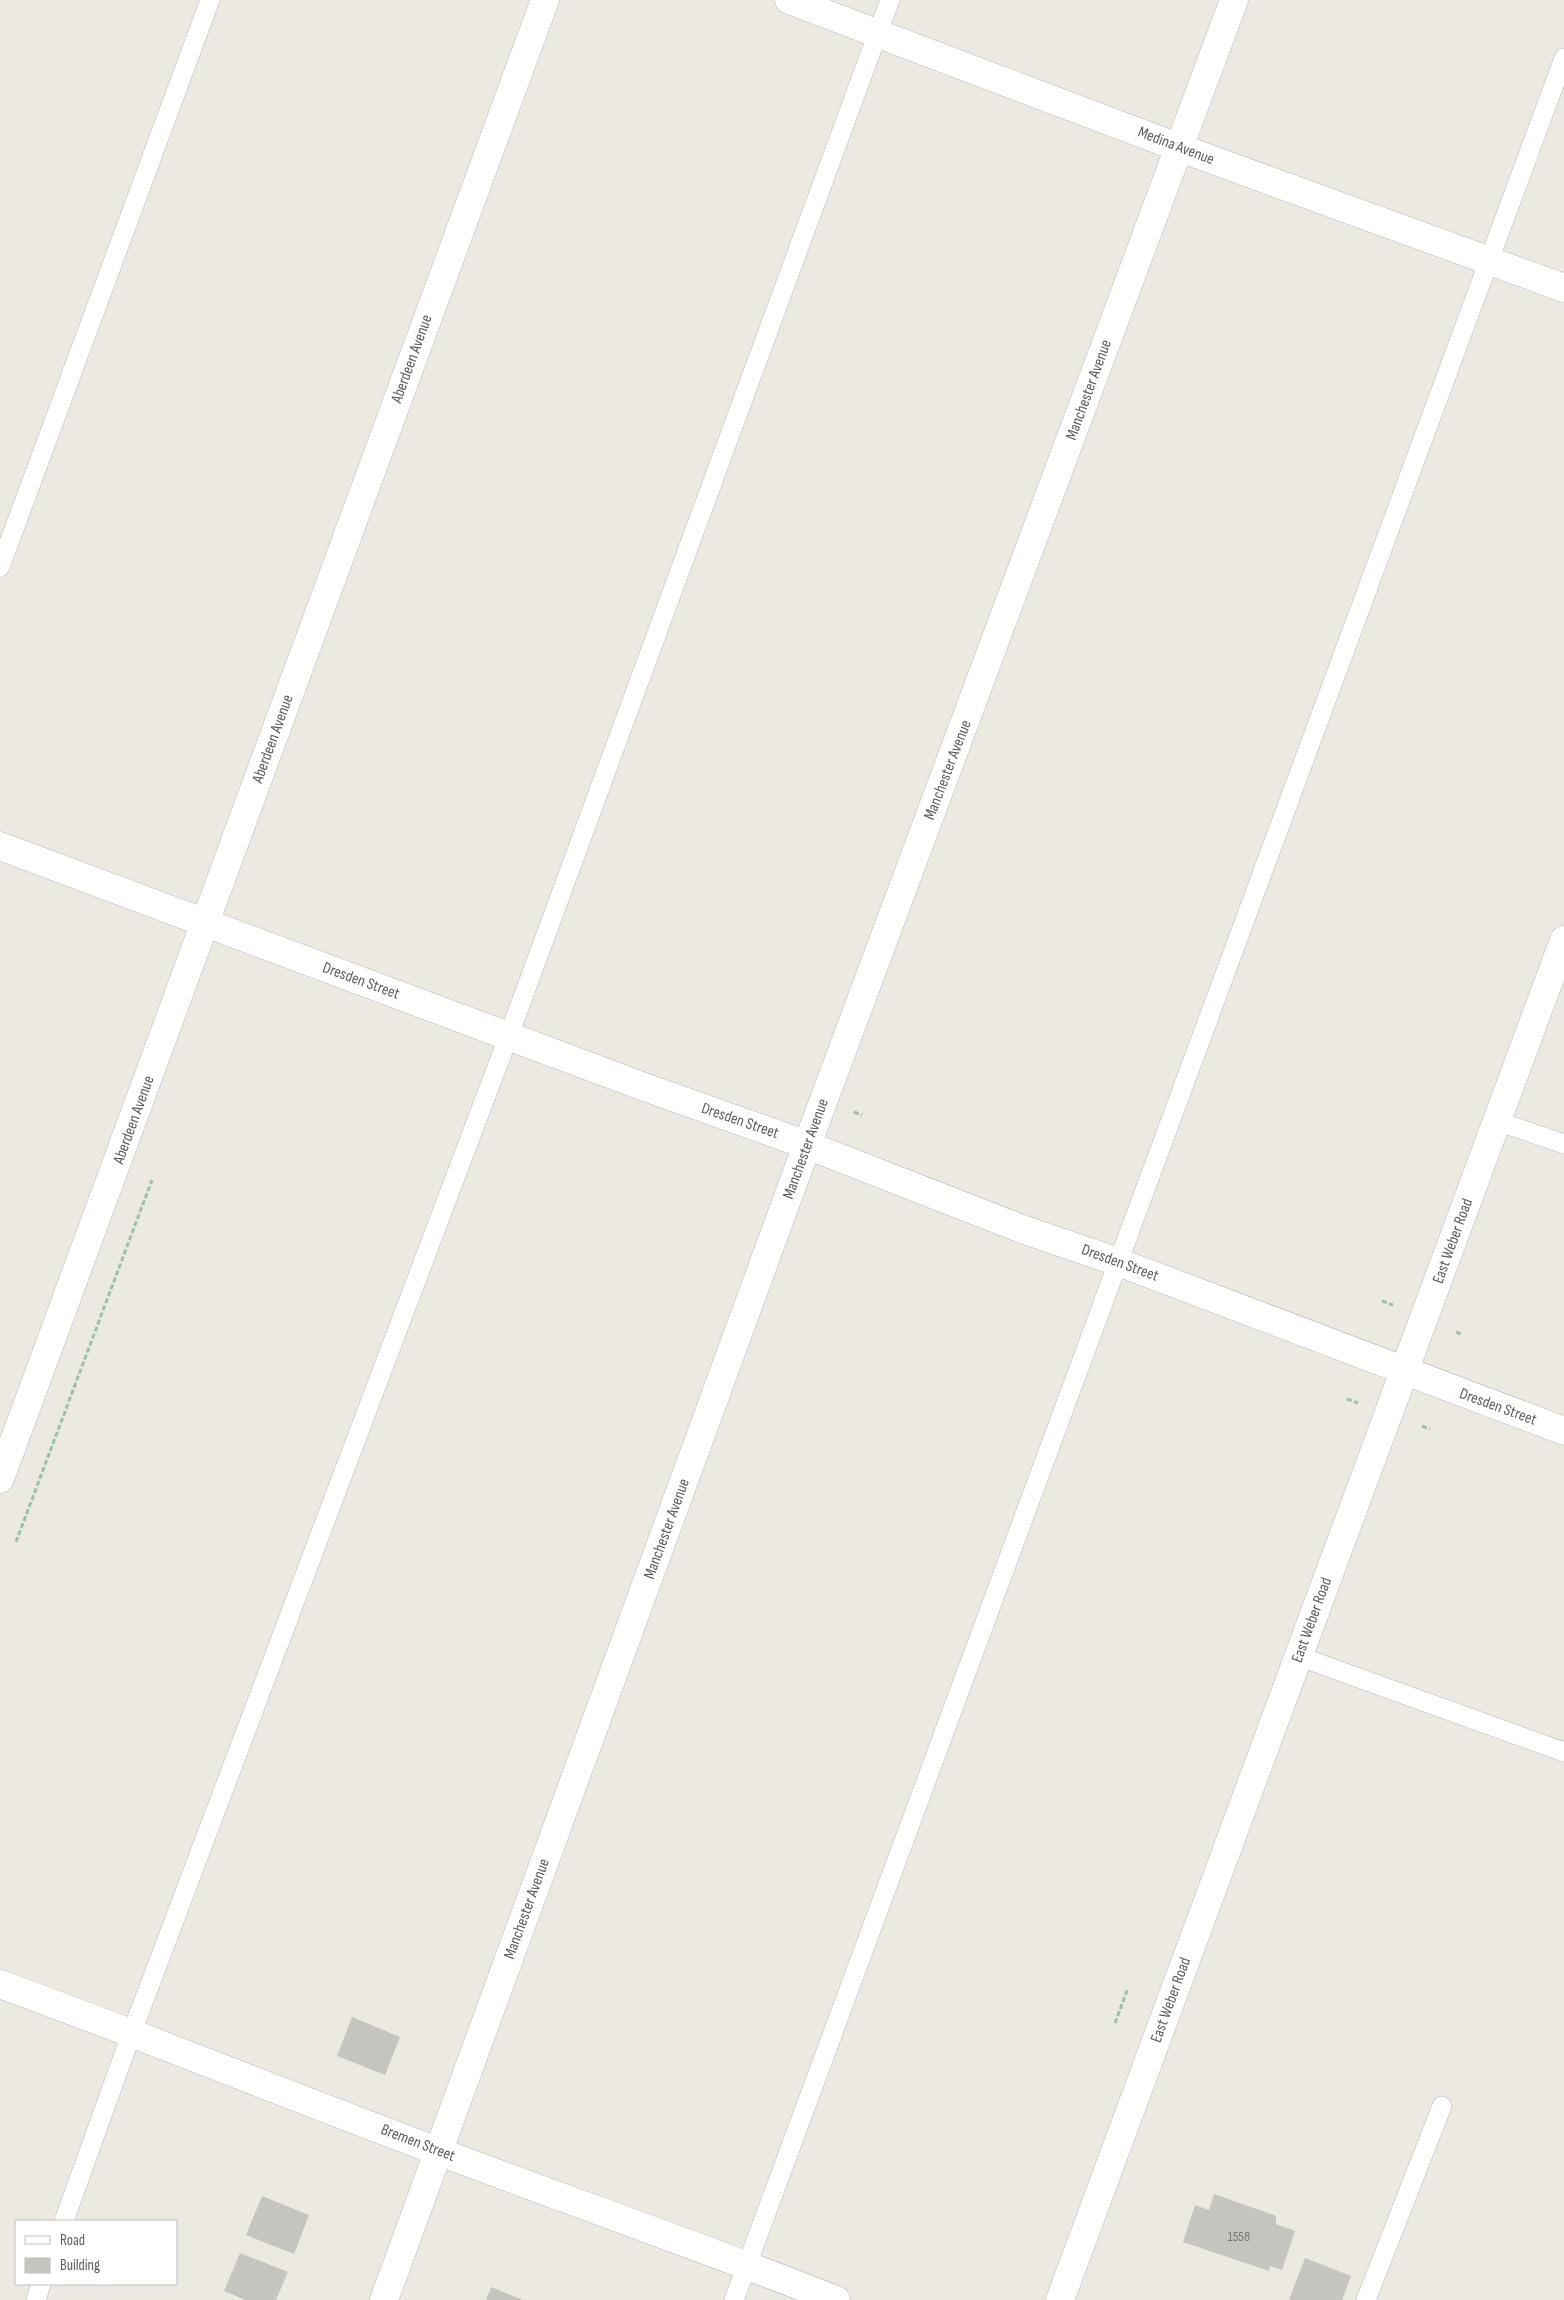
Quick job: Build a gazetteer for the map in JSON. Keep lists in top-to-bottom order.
{
  "streets": {
    "street": [
      "Medina Avenue",
      "Aberdeen Avenue",
      "Manchester Avenue",
      "Dresden Street",
      "East Weber Road",
      "Bremen Street"
    ]
  },
  "crossings": [
    ["Medina Avenue", "Manchester Avenue"],
    ["Aberdeen Avenue", "Dresden Street"],
    ["Manchester Avenue", "Dresden Street"],
    ["Manchester Avenue", "Bremen Street"],
    ["Dresden Street", "East Weber Road"]
  ],
  "house_numbers": ["1558"],
  "legend": ["Road", "Building"]
}
